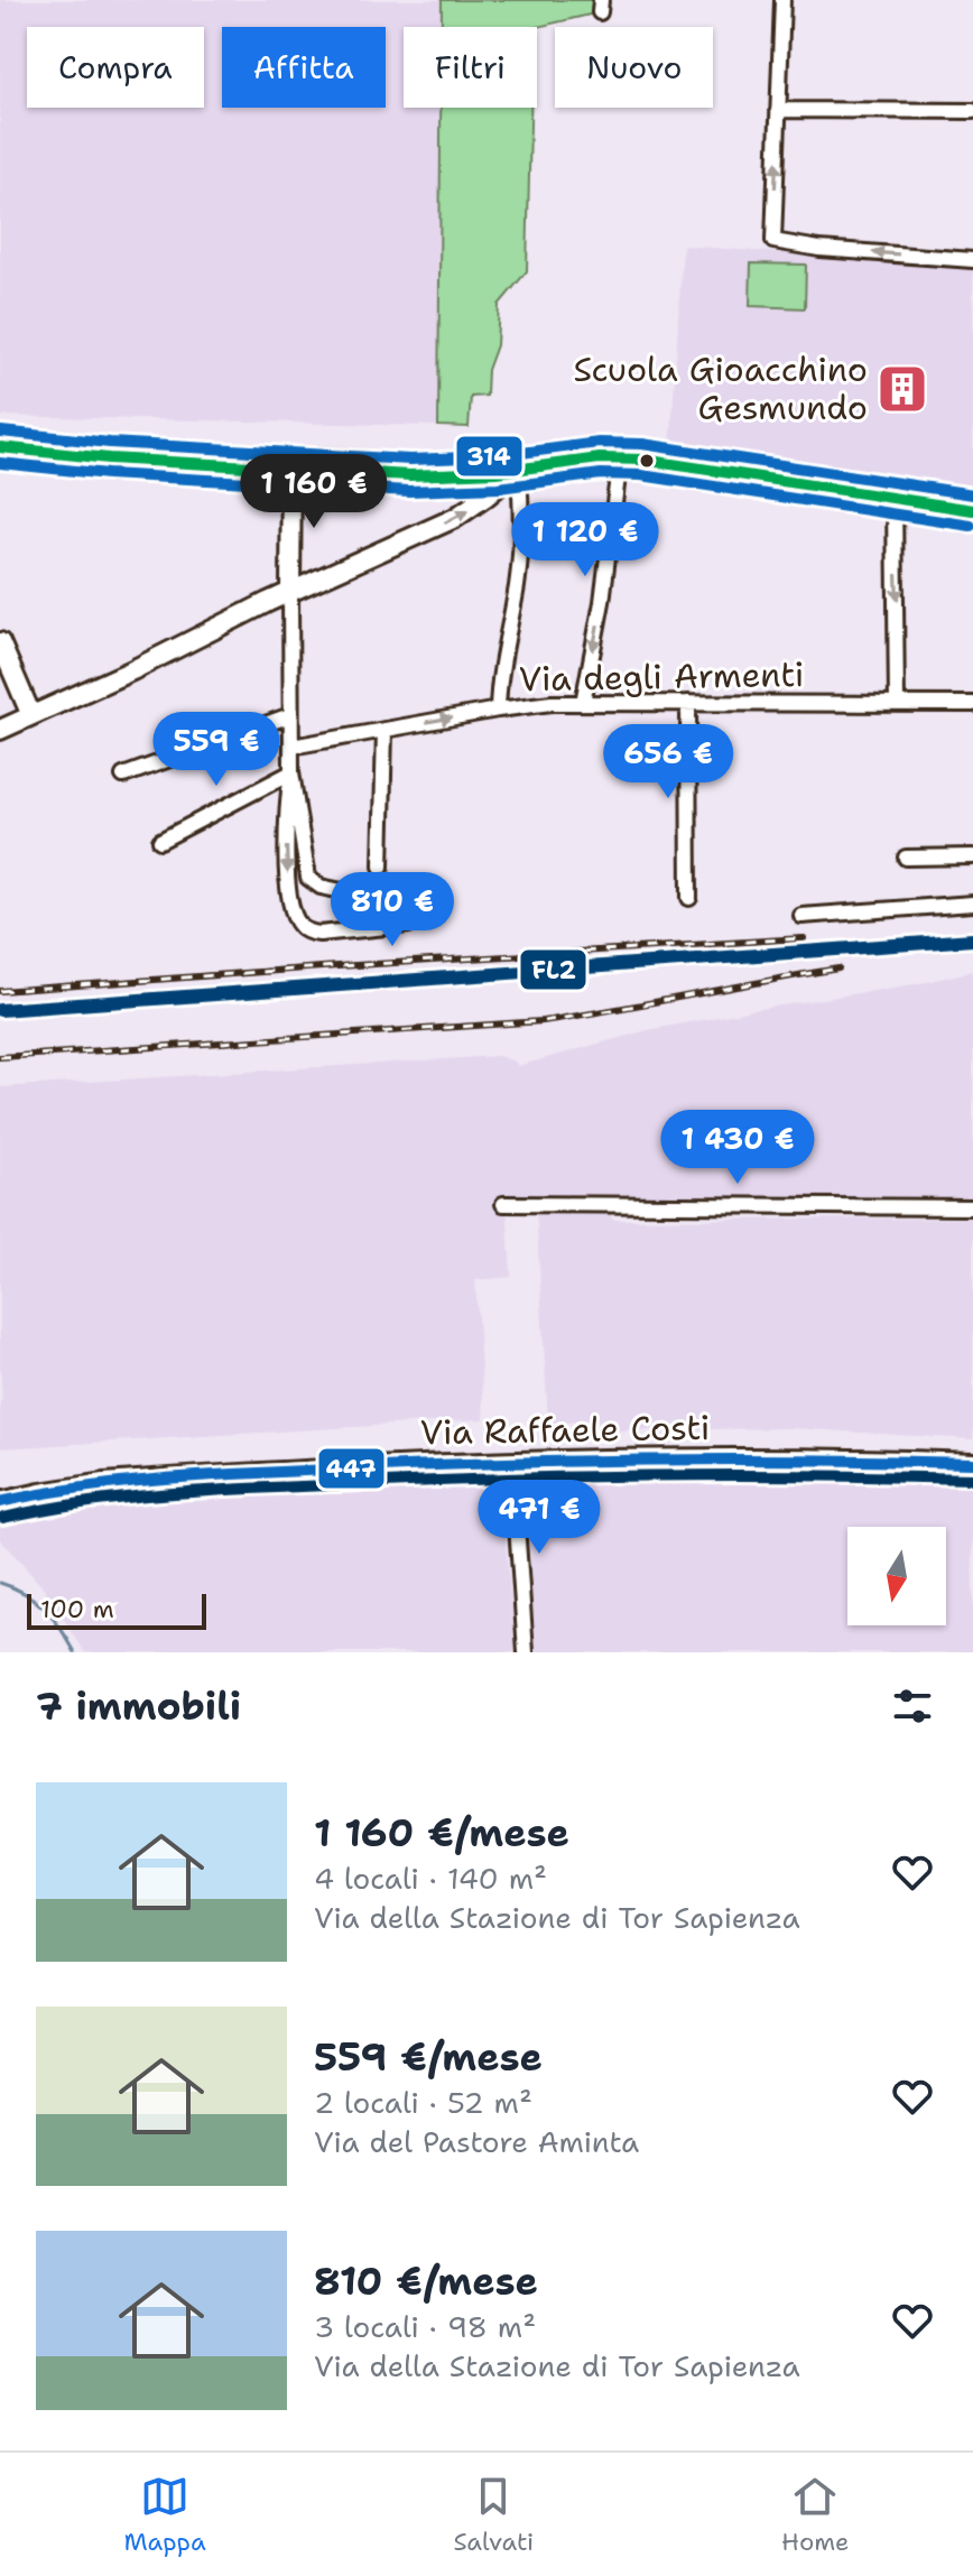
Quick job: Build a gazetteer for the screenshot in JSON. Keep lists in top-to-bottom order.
{
  "streets": {
    "street": ["Via degli Armenti", "Via Raffaele Costi"]
  },
  "places": {
    "building": ["Scuola Gioacchino Gesmundo"]
  },
  "lines": ["transit line 314", "transit line FL2", "transit line 447"],
  "scale_bar": "100 m",
  "north": "bottom",
  "page": {
    "chip": [
      "Compra",
      "Affitta",
      "Filtri",
      "Nuovo"
    ],
    "price": [
      "1 160 €",
      "1 120 €",
      "559 €",
      "656 €",
      "810 €",
      "1 430 €",
      "471 €"
    ],
    "scale": "100 m",
    "heading": "7 immobili",
    "list": [
      {
        "name": "1 160 €/mese",
        "note": "4 locali · 140 m² · Via della Stazione di Tor Sapienza"
      },
      {
        "name": "559 €/mese",
        "note": "2 locali · 52 m² · Via del Pastore Aminta"
      },
      {
        "name": "810 €/mese",
        "note": "3 locali · 98 m² · Via della Stazione di Tor Sapienza"
      }
    ],
    "tabs": ["Mappa", "Salvati", "Home"]
  }
}
